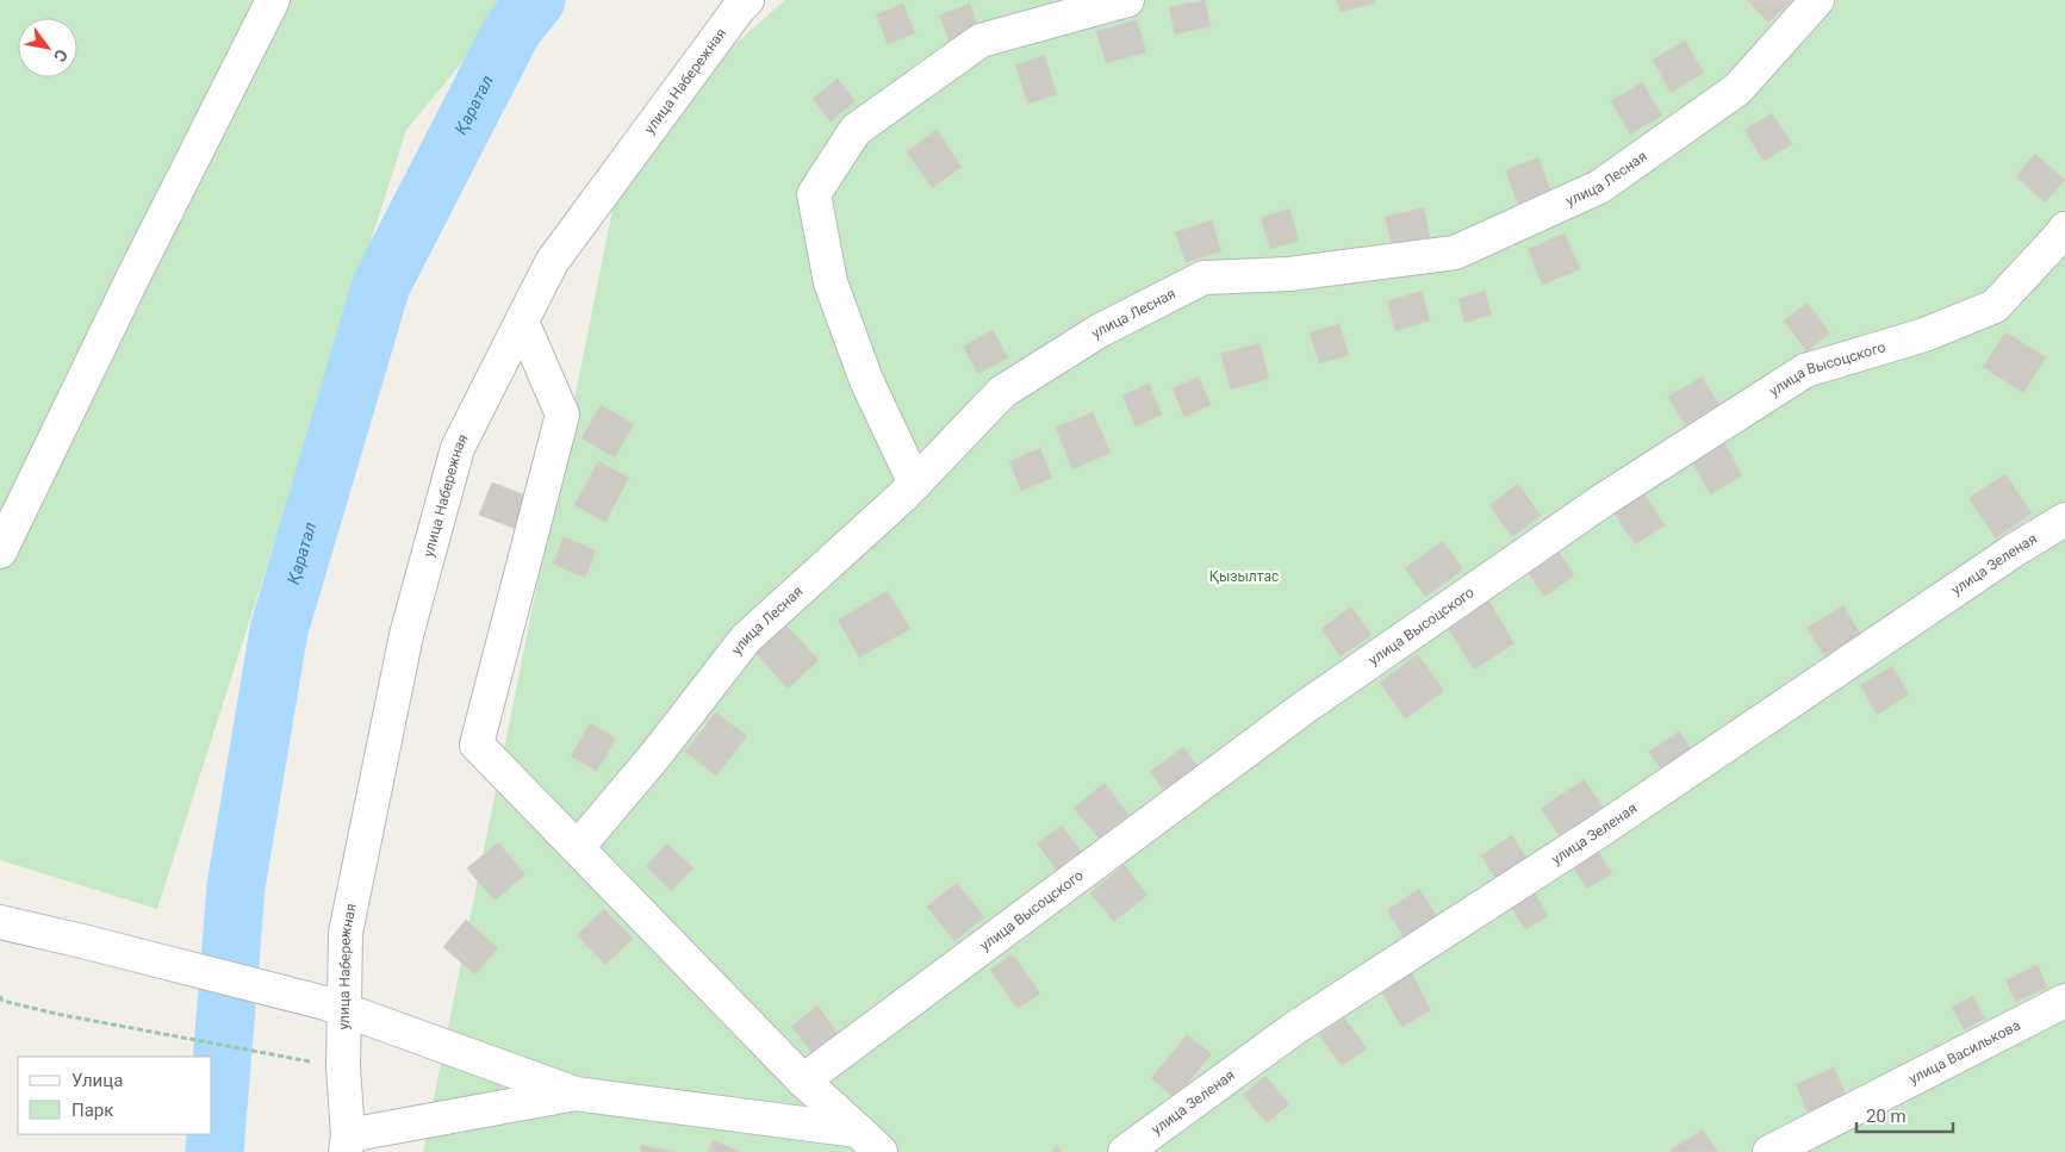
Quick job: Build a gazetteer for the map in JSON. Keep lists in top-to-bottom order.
{
  "streets": {
    "street": [
      "улица Набережная",
      "улица Лесная",
      "улица Высоцского",
      "улица Зеленая",
      "улица Василькова"
    ]
  },
  "water": ["Қаратал"],
  "parks": ["Қызылтас"],
  "legend": ["Улица", "Парк"],
  "scale_bar": "20 m",
  "north": "bottom right"
}
